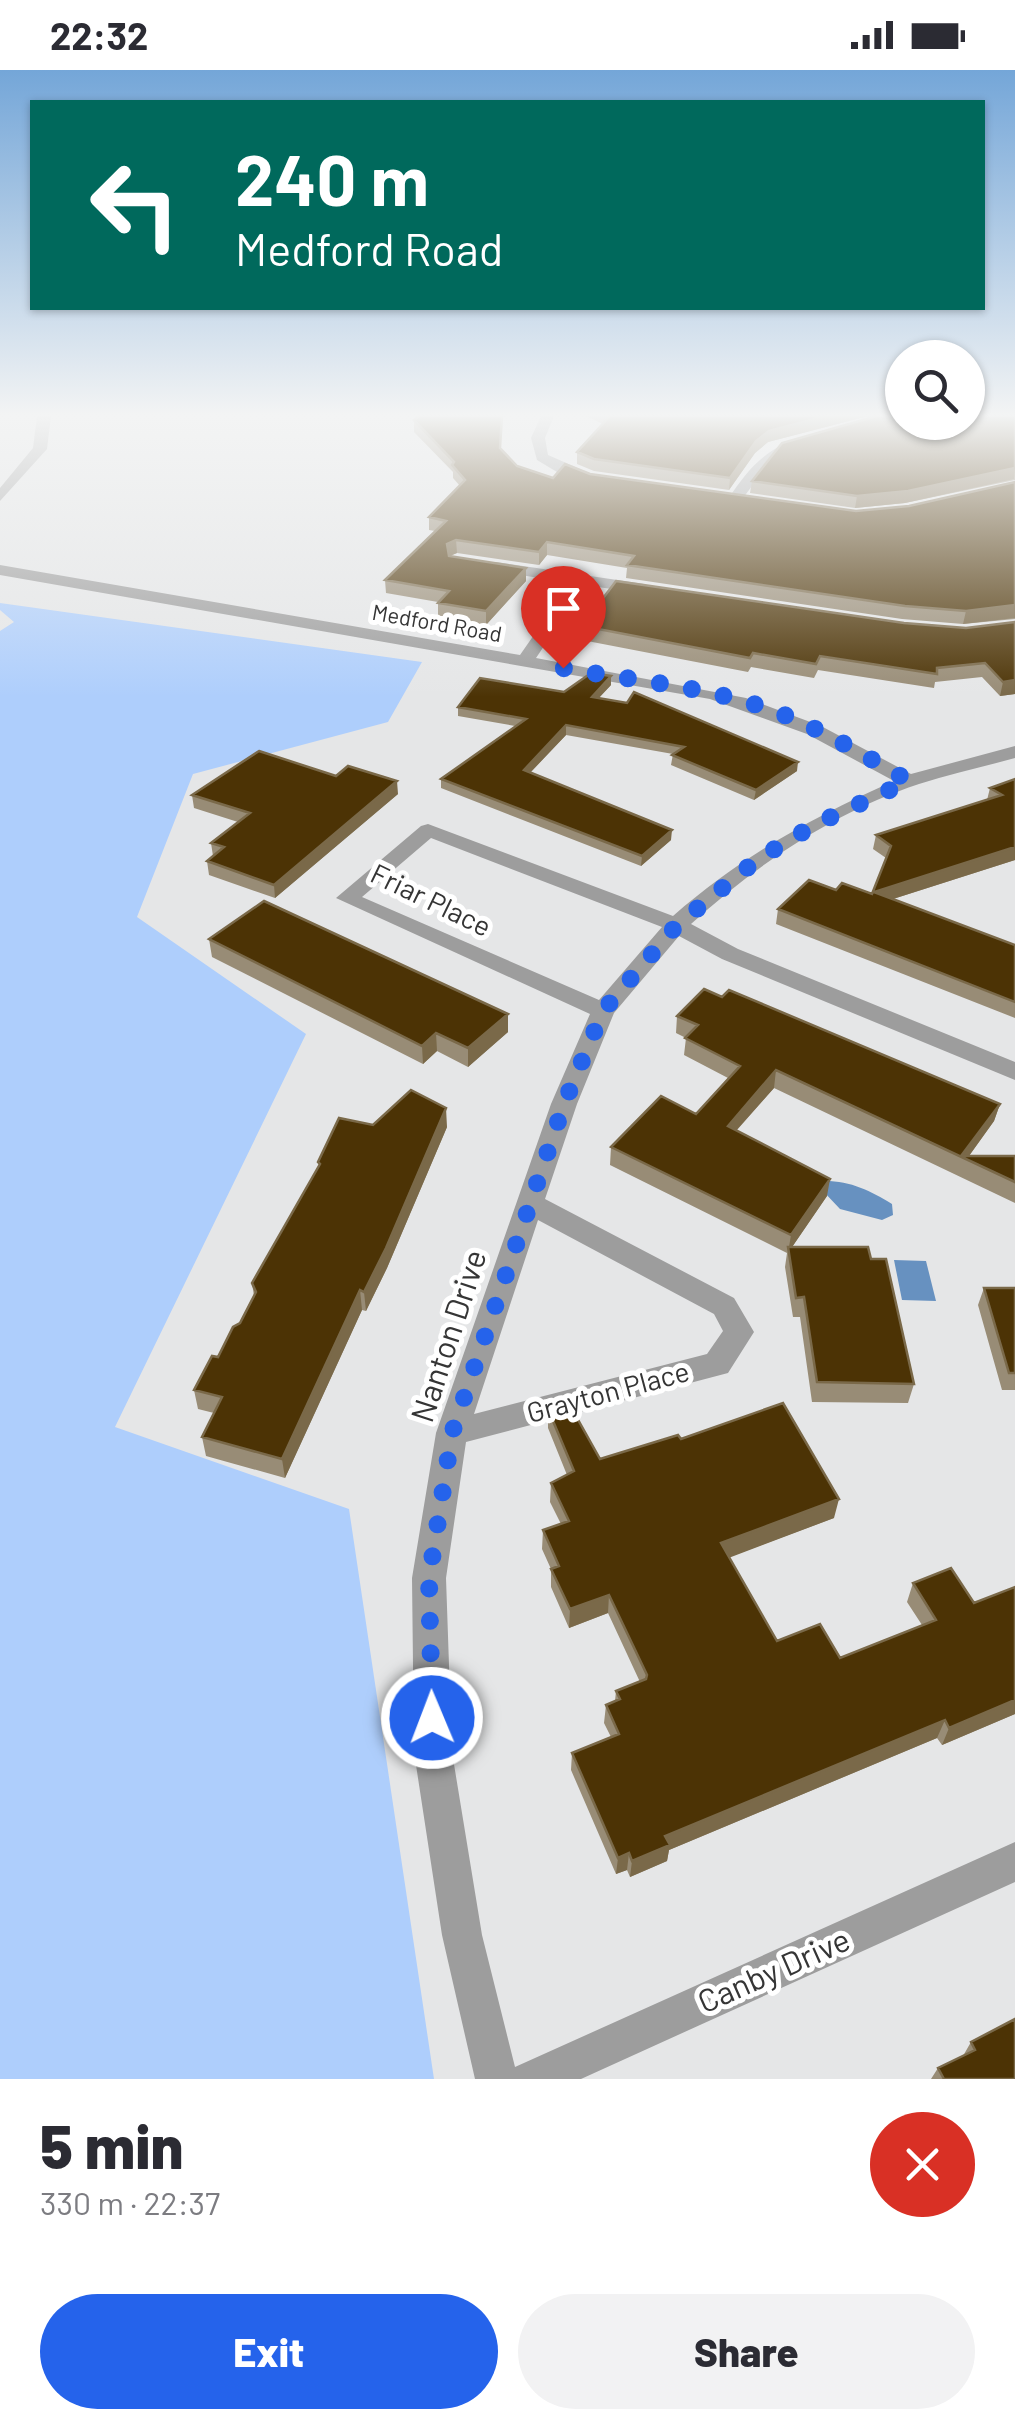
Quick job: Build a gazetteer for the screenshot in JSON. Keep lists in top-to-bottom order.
{
  "streets": {
    "street": [
      "Medford Road",
      "Friar Place",
      "Nanton Drive",
      "Grayton Place",
      "Canby Drive"
    ]
  },
  "crossings": [
    ["Medford Road", "Nanton Drive"],
    ["Friar Place", "Nanton Drive"],
    ["Nanton Drive", "Grayton Place"]
  ],
  "page": {
    "status": "22:32",
    "turn": ["240 m", "Medford Road"],
    "heading": ["5 min", "330 m · 22:37"],
    "buttons": ["Exit", "Share"]
  }
}
